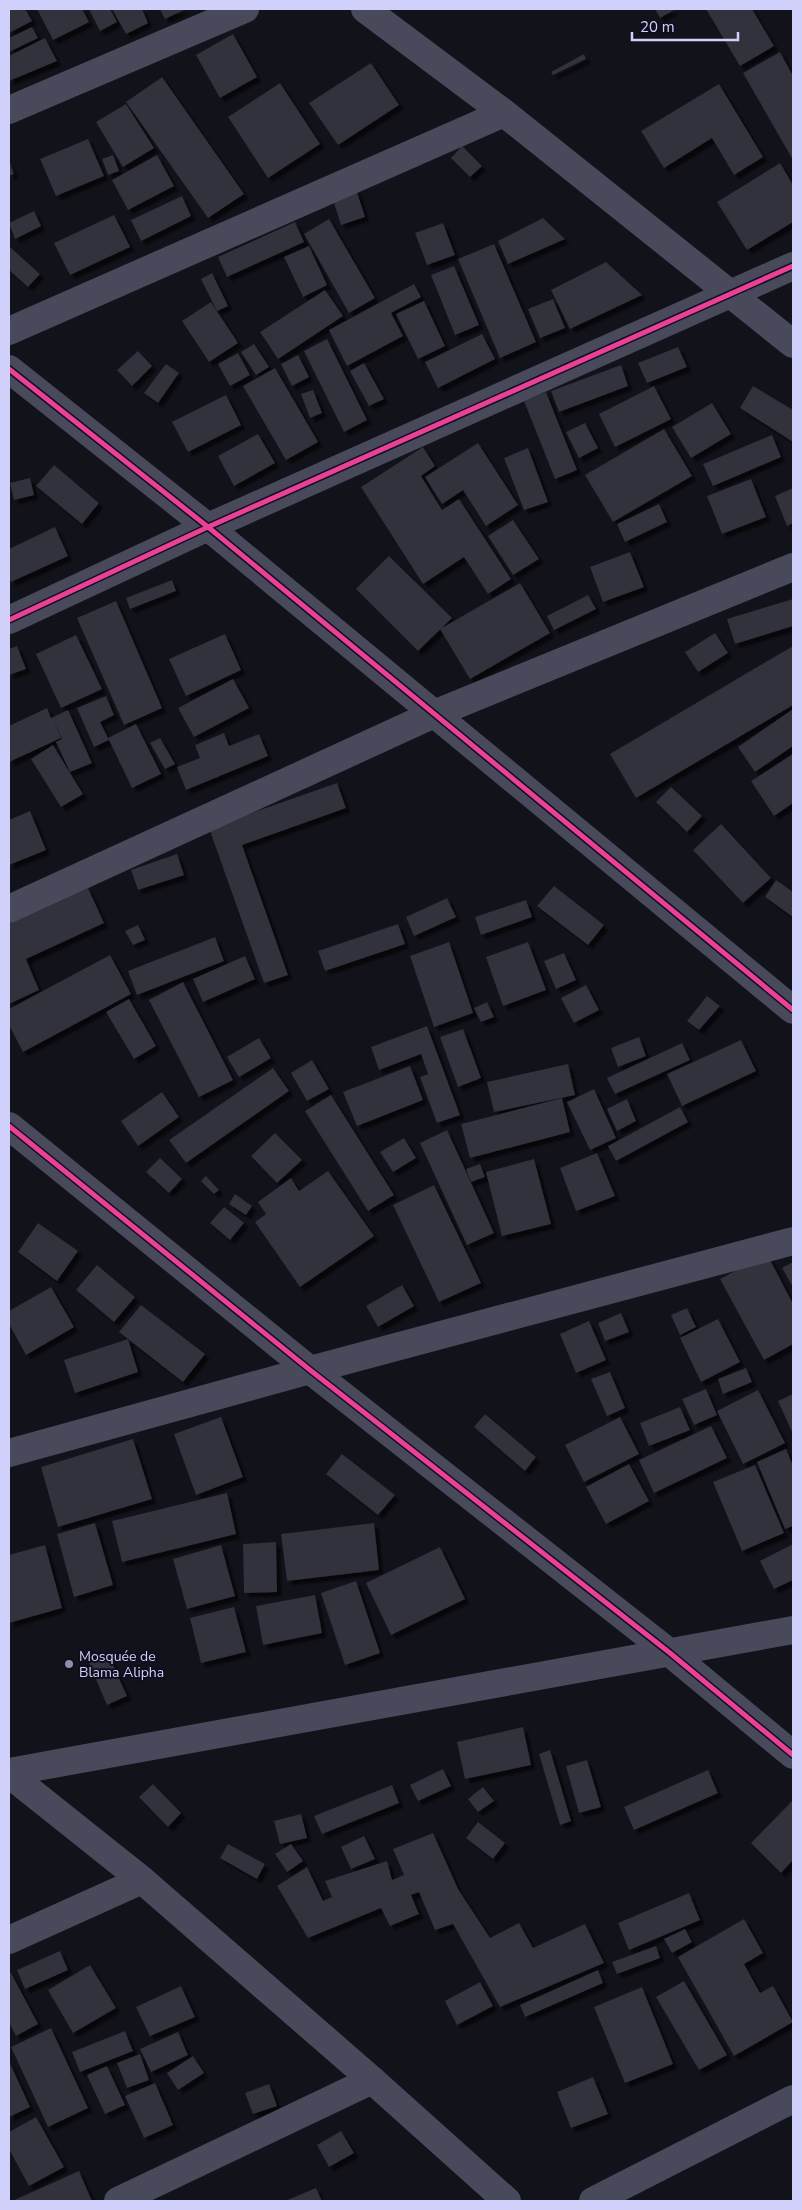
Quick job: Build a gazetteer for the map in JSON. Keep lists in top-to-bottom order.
{
  "places": ["Mosquée de Blama Alipha"],
  "scale_bar": "20 m"
}
